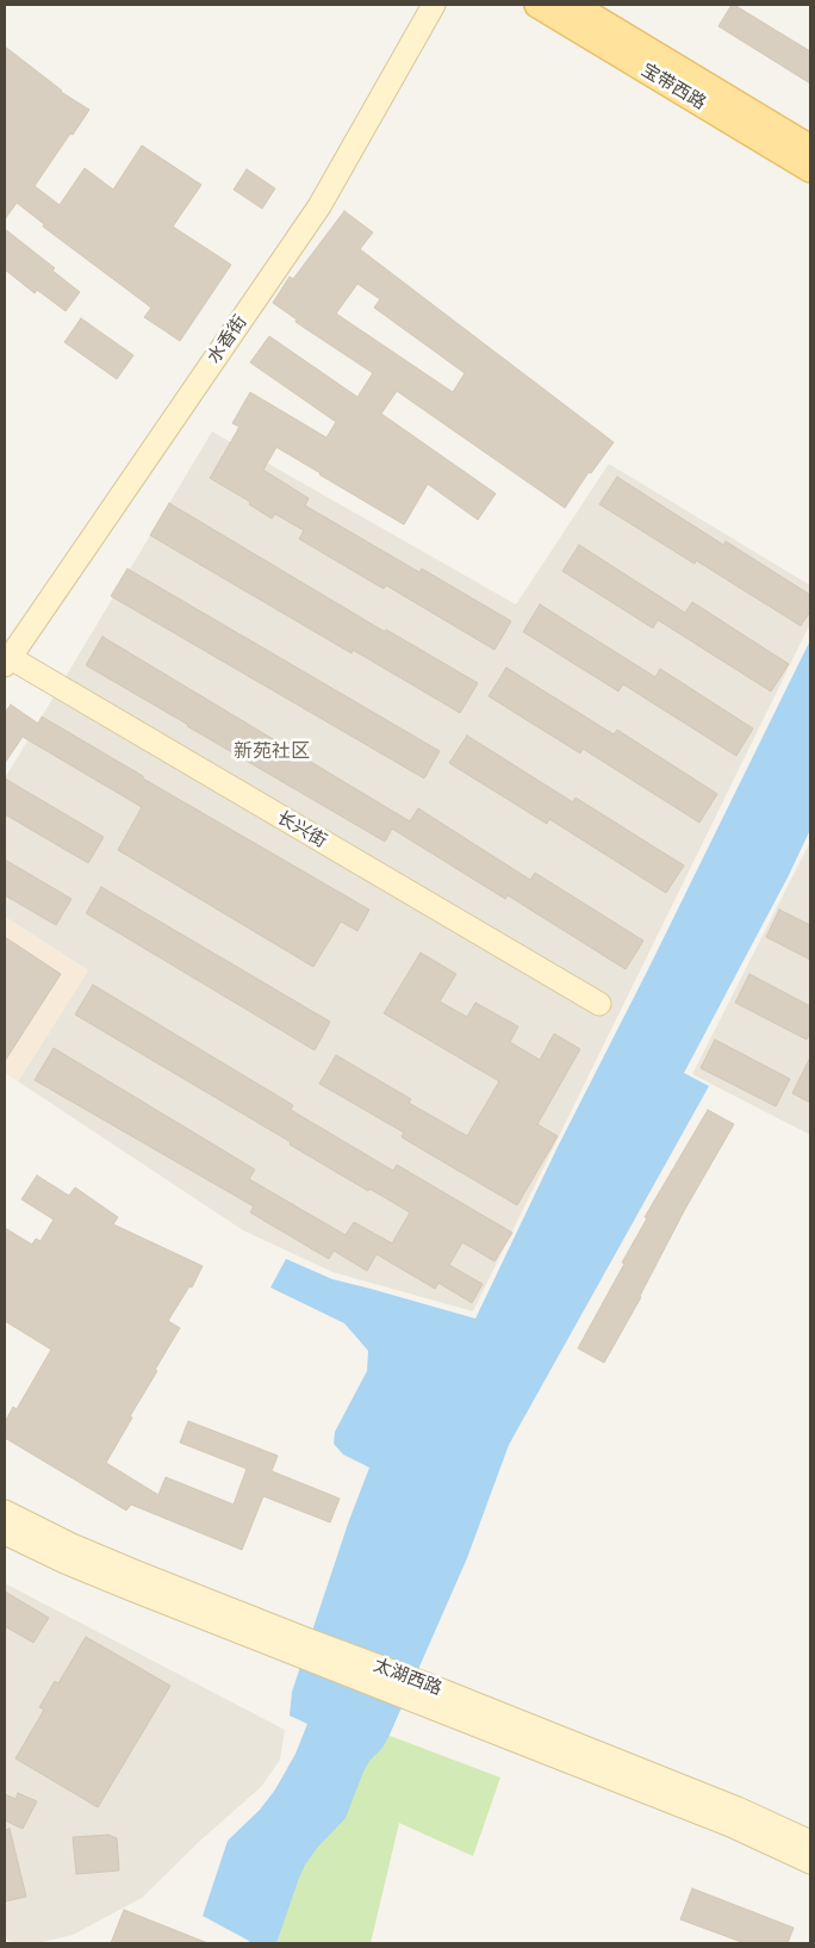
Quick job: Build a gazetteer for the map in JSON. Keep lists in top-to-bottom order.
{
  "streets": {
    "main road": [
      "宝带西路",
      "水香街",
      "长兴街",
      "太湖西路"
    ]
  },
  "crossings": [
    ["水香街", "长兴街"]
  ],
  "districts": ["新苑社区"]
}
